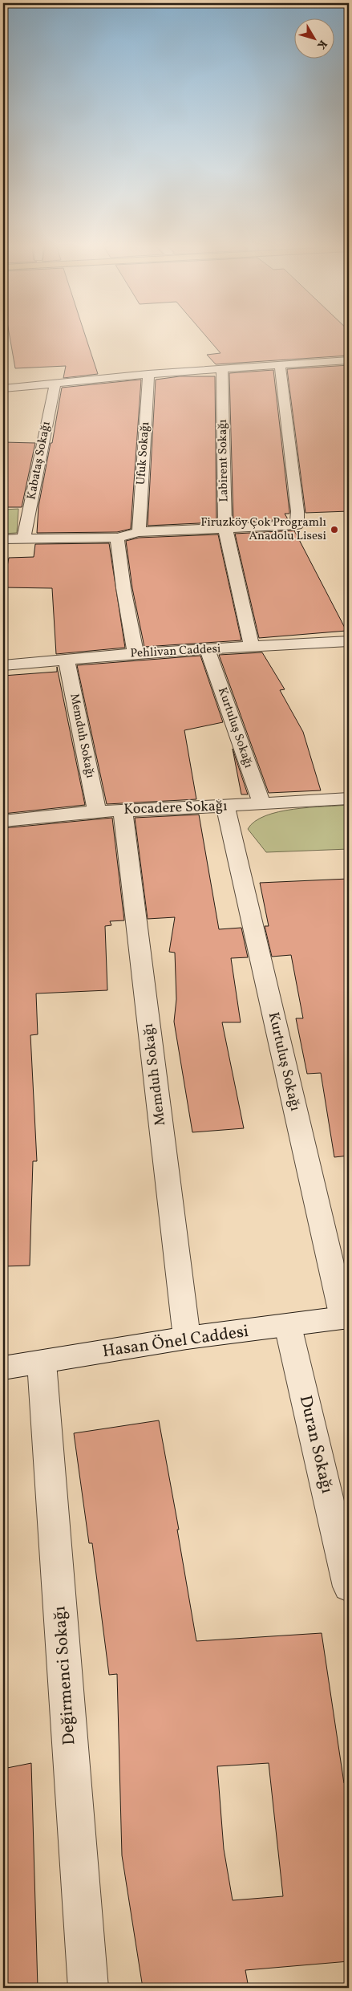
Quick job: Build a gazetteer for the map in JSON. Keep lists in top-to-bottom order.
{
  "streets": {
    "street": [
      "Ufuk Sokağı",
      "Kabataş Sokağı",
      "Labirent Sokağı",
      "Pehlivan Caddesi",
      "Kurtuluş Sokağı",
      "Memduh Sokağı",
      "Kocadere Sokağı",
      "Hasan Önel Caddesi",
      "Duran Sokağı",
      "Değirmenci Sokağı"
    ]
  },
  "crossings": [
    ["Labirent Sokağı", "Pehlivan Caddesi"],
    ["Pehlivan Caddesi", "Kurtuluş Sokağı"],
    ["Pehlivan Caddesi", "Memduh Sokağı"],
    ["Kurtuluş Sokağı", "Kocadere Sokağı"],
    ["Kurtuluş Sokağı", "Hasan Önel Caddesi"],
    ["Memduh Sokağı", "Kocadere Sokağı"],
    ["Memduh Sokağı", "Hasan Önel Caddesi"],
    ["Hasan Önel Caddesi", "Duran Sokağı"],
    ["Hasan Önel Caddesi", "Değirmenci Sokağı"]
  ],
  "places": ["Firuzköy Çok Programlı Anadolu Lisesi"],
  "north": "bottom right"
}
